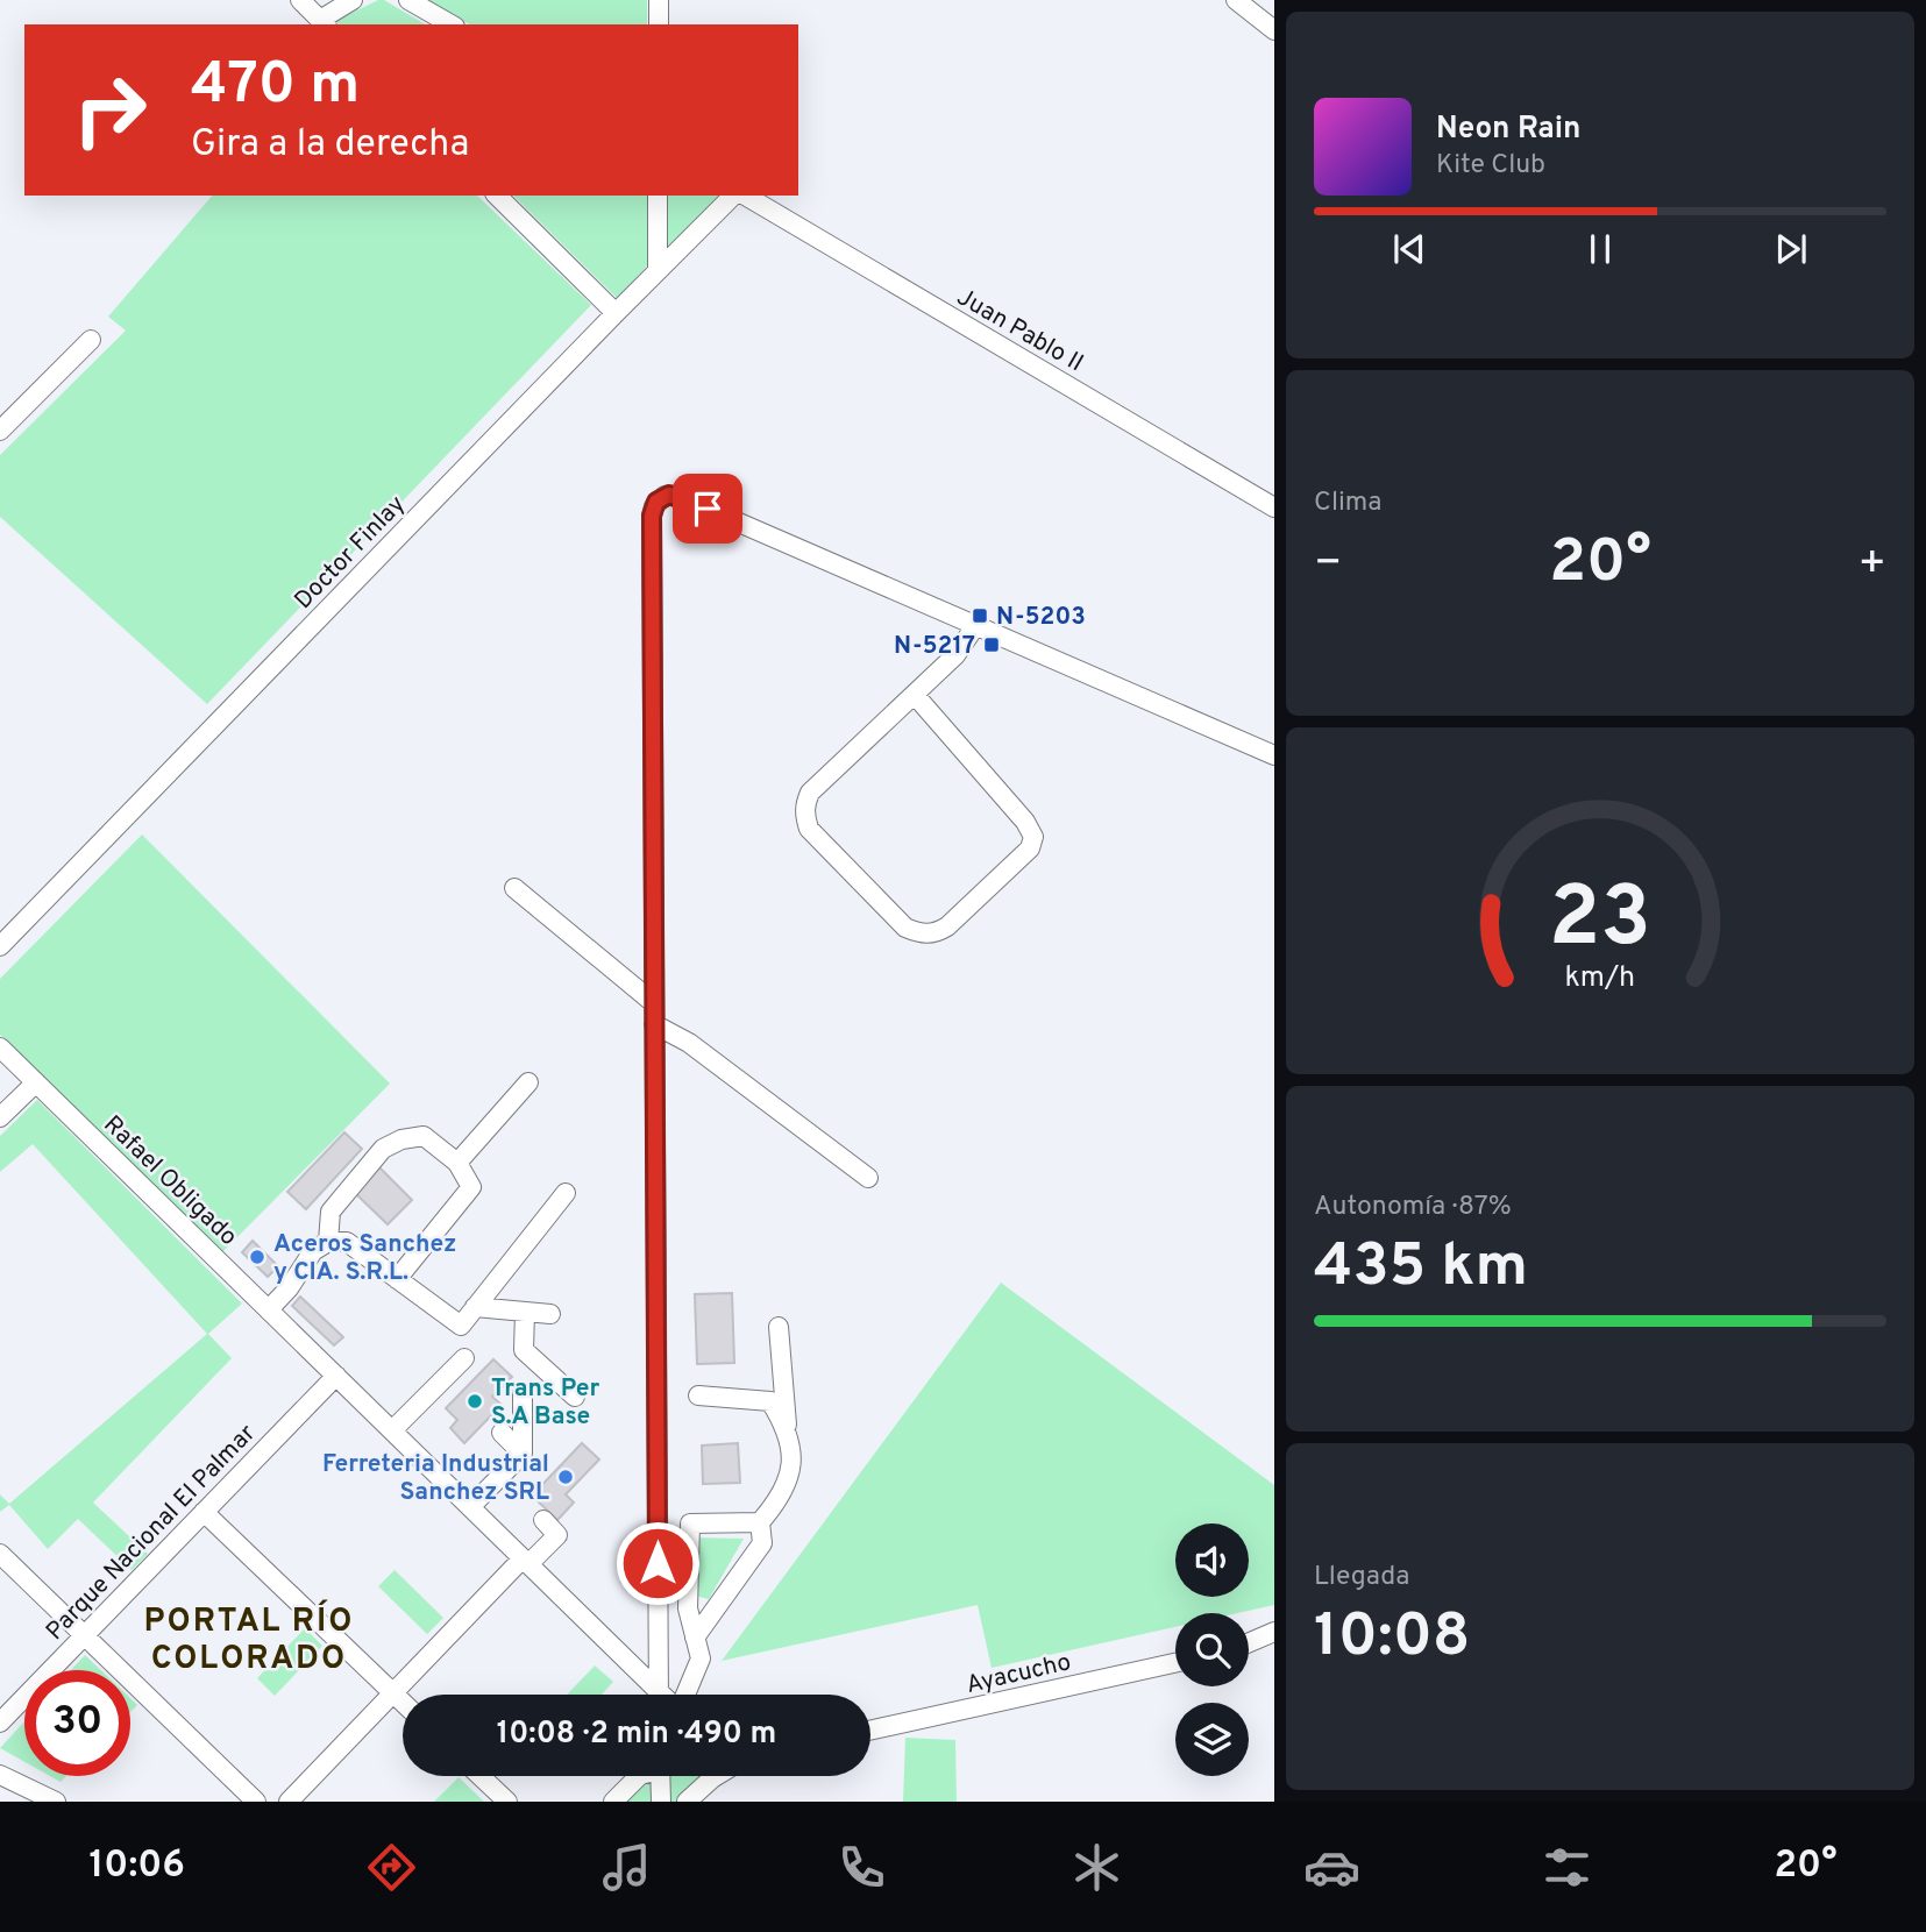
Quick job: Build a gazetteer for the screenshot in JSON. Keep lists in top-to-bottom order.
{
  "streets": {
    "street": [
      "Juan Pablo II",
      "Doctor Finlay",
      "Rafael Obligado",
      "Parque Nacional El Palmar",
      "Ayacucho"
    ]
  },
  "crossings": [
    ["Rafael Obligado", "Parque Nacional El Palmar"]
  ],
  "districts": ["PORTAL RÍO COLORADO"],
  "places": {
    "transit": ["N-5203", "N-5217"],
    "other": ["Aceros Sanchez y CIA. S.R.L.", "Trans Per S.A Base", "Ferreteria Industrial Sanchez SRL"]
  },
  "page": {
    "turn": ["470 m", "Gira a la derecha"],
    "song": ["Neon Rain", "Kite Club"],
    "tile": [
      "Clima",
      ["Autonomía · 87%", "435 km"],
      ["Llegada", "10:08"]
    ],
    "heat": ["−", "20°", "+"],
    "limit": "30",
    "trip": "10:08 · 2 min · 490 m",
    "tabs": ["10:06", "20°"],
    "gauge": ["23", "km/h"]
  }
}
